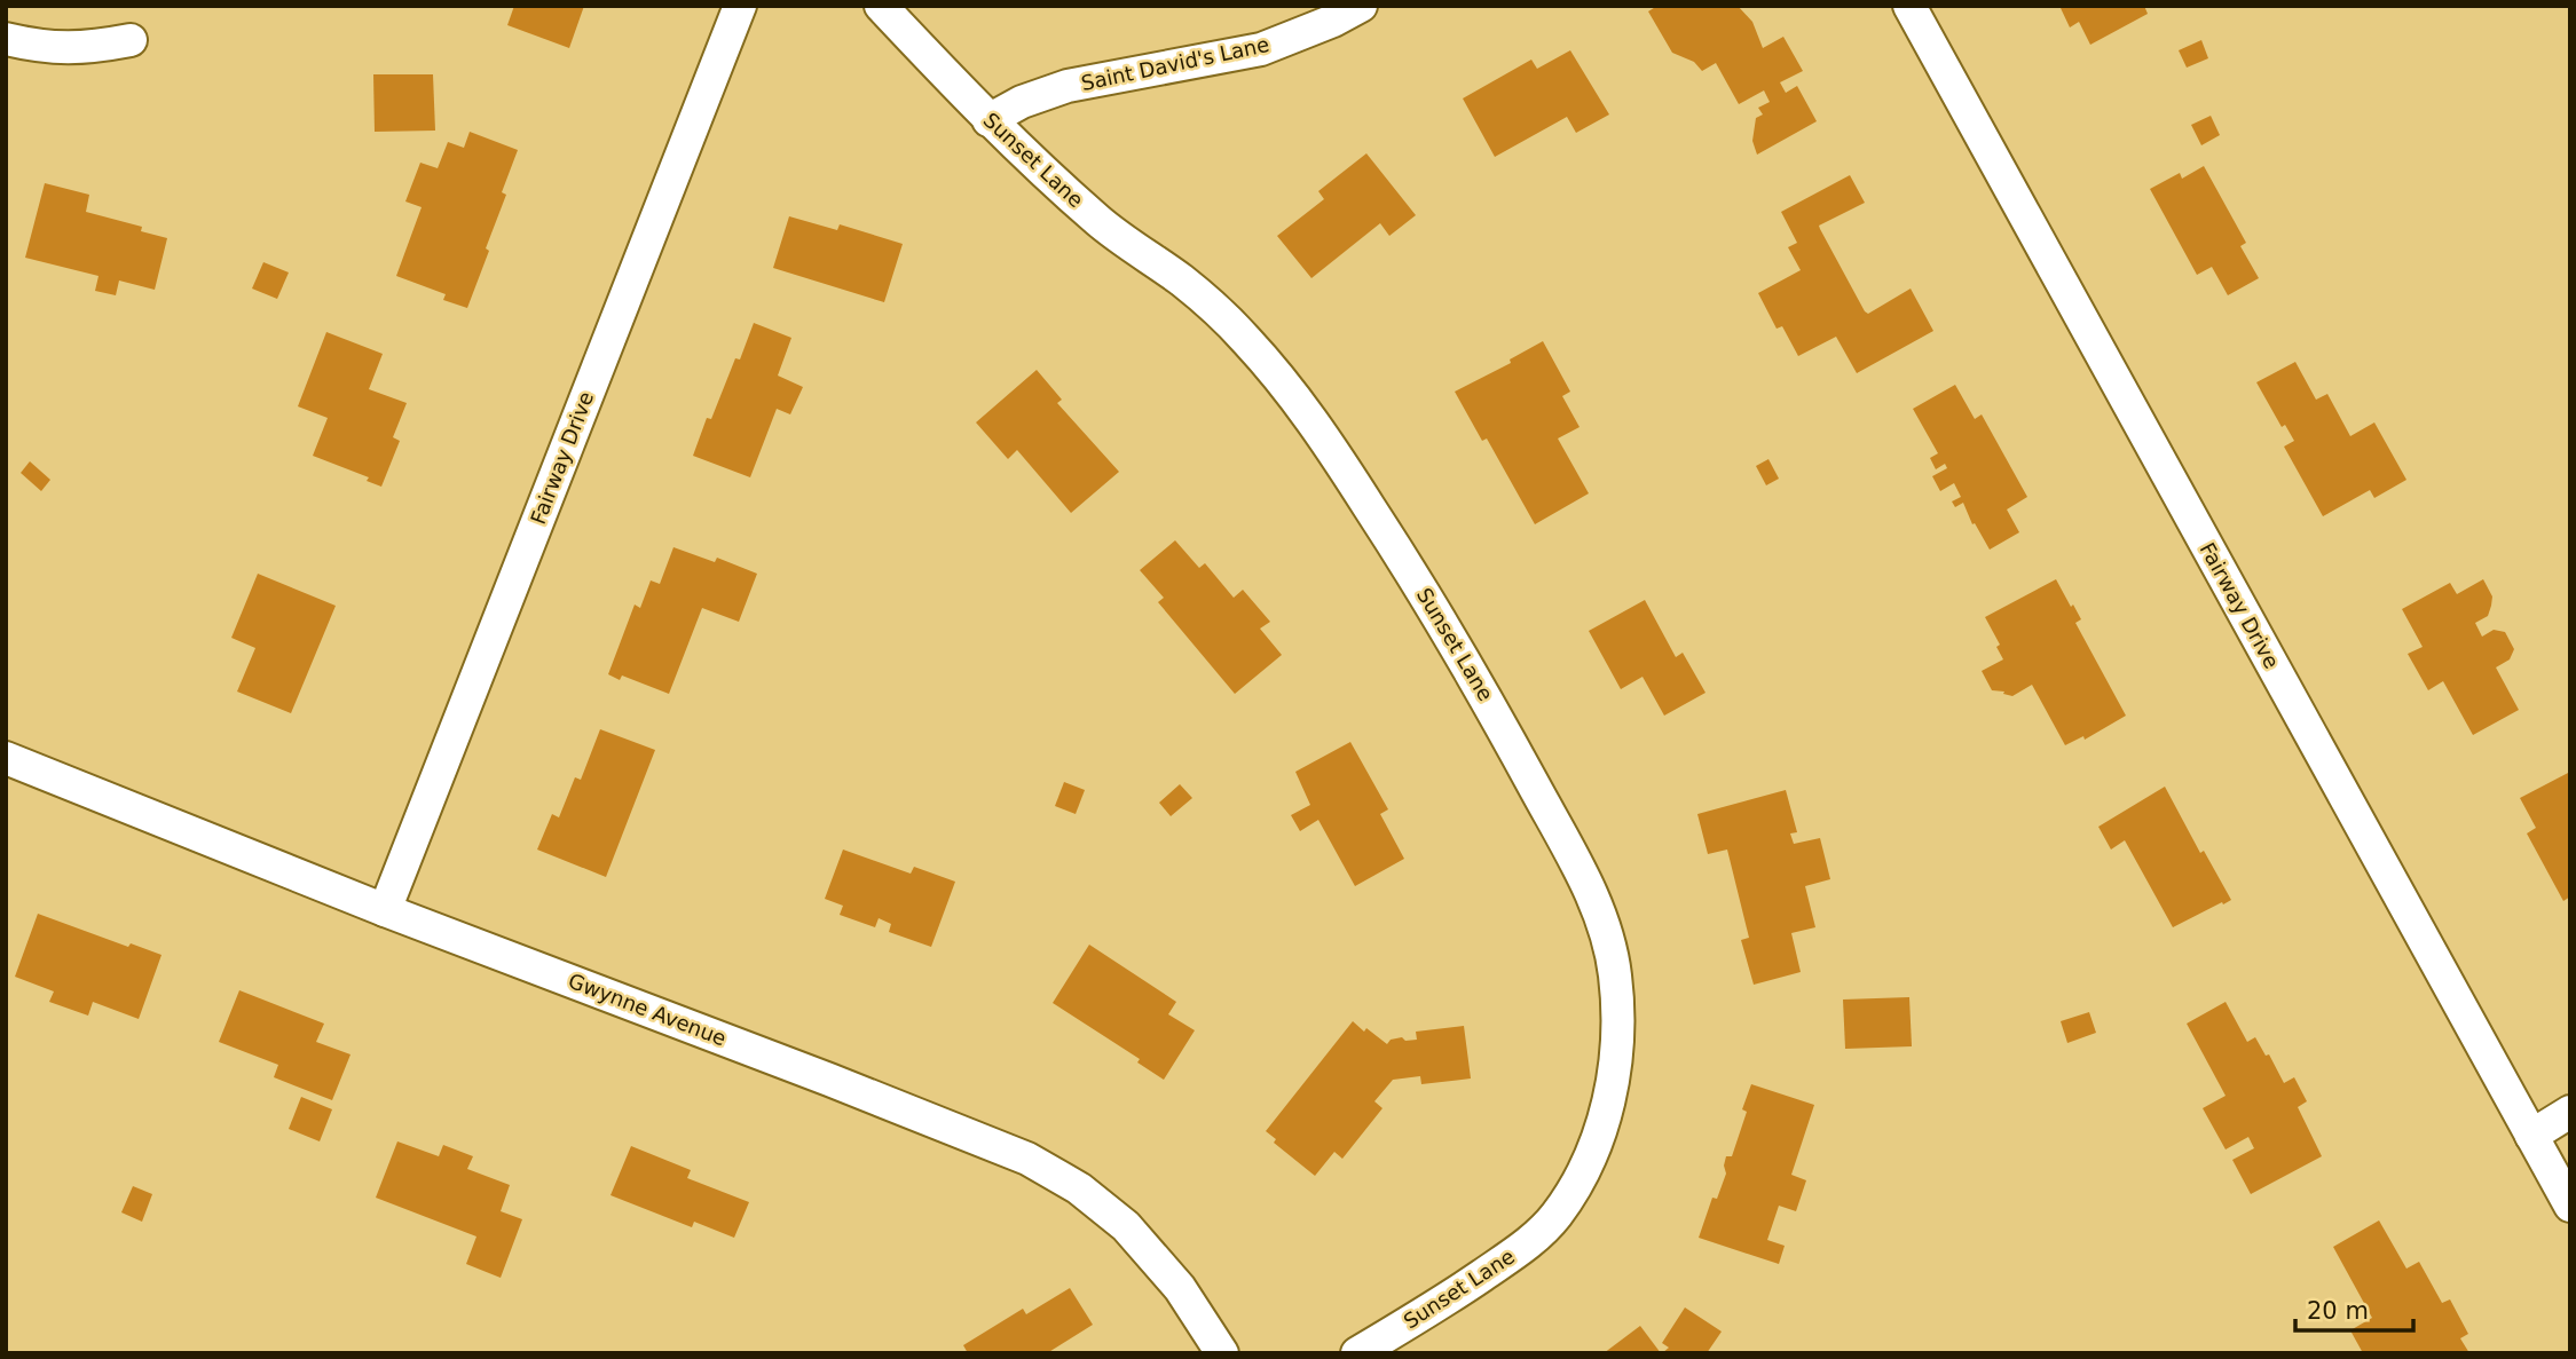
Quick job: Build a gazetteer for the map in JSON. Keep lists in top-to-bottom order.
{
  "streets": {
    "street": [
      "Saint David's Lane",
      "Sunset Lane",
      "Fairway Drive",
      "Gwynne Avenue"
    ]
  },
  "crossings": [
    ["Saint David's Lane", "Sunset Lane"],
    ["Fairway Drive", "Gwynne Avenue"]
  ],
  "scale_bar": "20 m"
}
